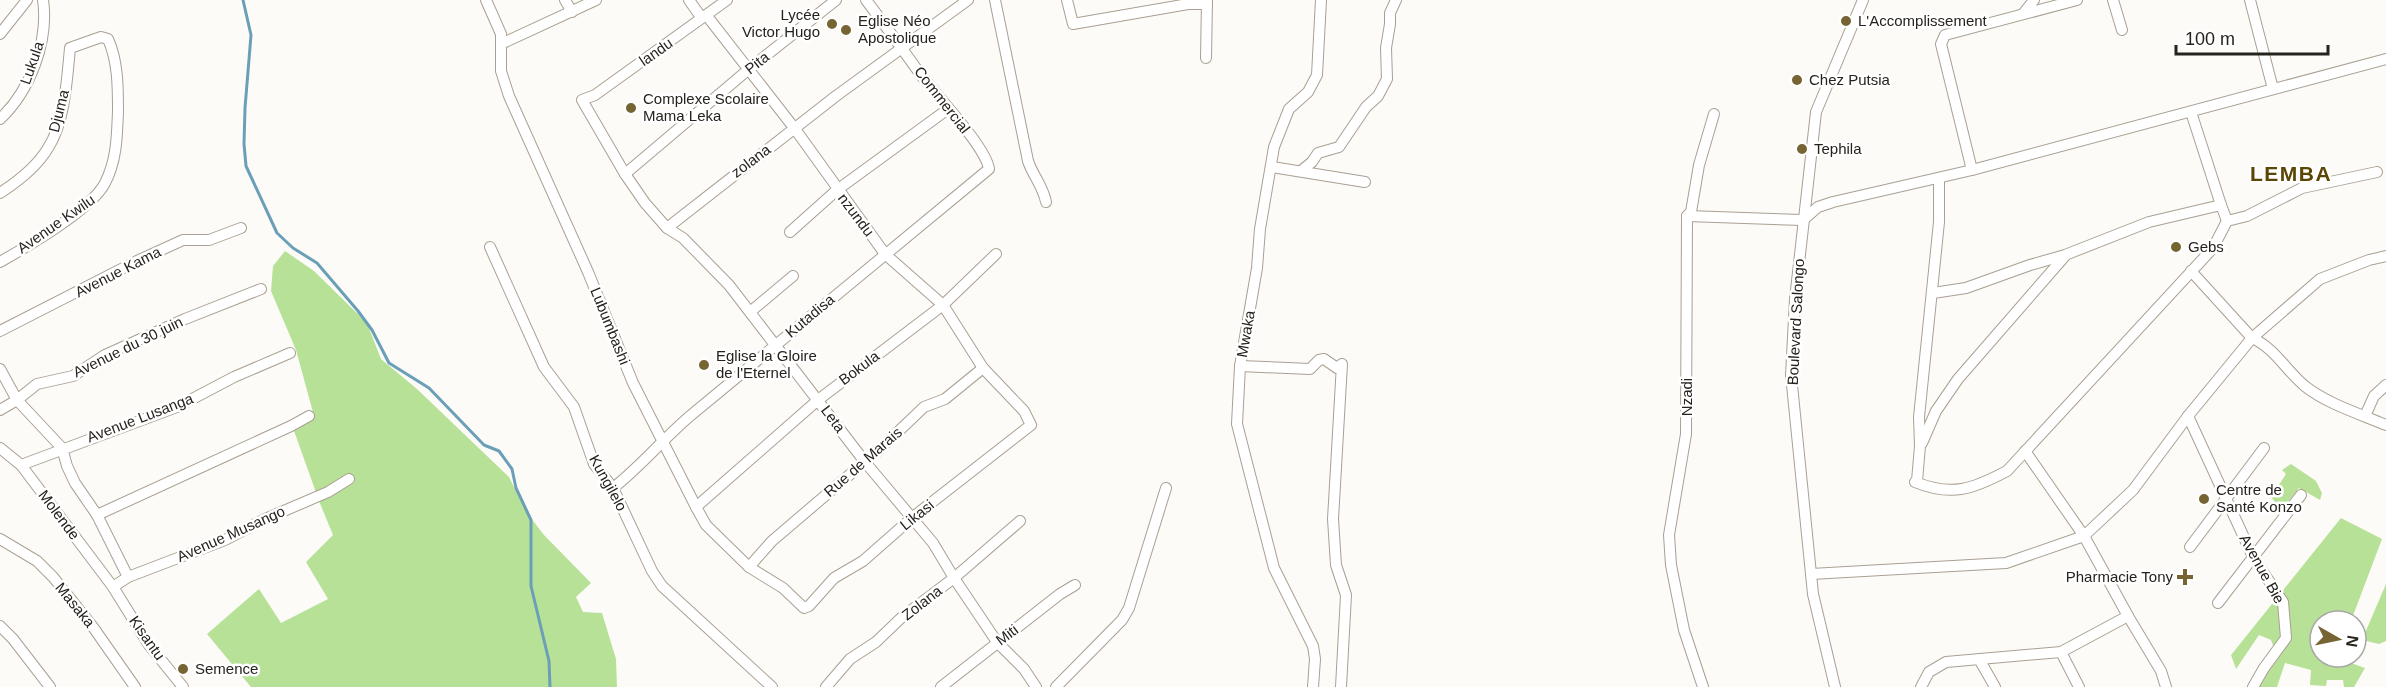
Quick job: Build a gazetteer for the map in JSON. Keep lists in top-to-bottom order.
{
  "streets": {
    "street": [
      "landu",
      "Lukula",
      "Pita",
      "Commercial",
      "Djuma",
      "zolana",
      "nzundu",
      "Avenue Kwilu",
      "Avenue Kama",
      "Kutadisa",
      "Boulevard Salongo",
      "Lubumbashi",
      "Mwaka",
      "Avenue du 30 juin",
      "Bokula",
      "Nzadi",
      "Avenue Lusanga",
      "Leta",
      "Rue de Marais",
      "Kungilelo",
      "Molende",
      "Likasi",
      "Avenue Musango",
      "Avenue Bie",
      "Zolana",
      "Masaka",
      "Miti",
      "Kisantu"
    ]
  },
  "crossings": [
    ["landu", "nzundu"],
    ["landu", "Leta"],
    ["Pita", "nzundu"],
    ["Pita", "Leta"],
    ["Commercial", "zolana"],
    ["Commercial", "Kutadisa"],
    ["Djuma", "Avenue Kwilu"],
    ["zolana", "nzundu"],
    ["zolana", "Leta"],
    ["nzundu", "Kutadisa"],
    ["nzundu", "Bokula"],
    ["nzundu", "Rue de Marais"],
    ["nzundu", "Likasi"],
    ["Kutadisa", "Lubumbashi"],
    ["Kutadisa", "Leta"],
    ["Kutadisa", "Kungilelo"],
    ["Lubumbashi", "Bokula"],
    ["Lubumbashi", "Rue de Marais"],
    ["Lubumbashi", "Likasi"],
    ["Bokula", "Leta"],
    ["Avenue Lusanga", "Molende"],
    ["Leta", "Rue de Marais"],
    ["Leta", "Likasi"],
    ["Leta", "Zolana"],
    ["Leta", "Miti"],
    ["Molende", "Avenue Musango"],
    ["Molende", "Kisantu"],
    ["Avenue Musango", "Kisantu"]
  ],
  "districts": ["LEMBA"],
  "places": {
    "other": [
      "L'Accomplissement",
      "Lycée Victor Hugo",
      "Eglise Néo Apostolique",
      "Chez Putsia",
      "Complexe Scolaire Mama Leka",
      "Tephila",
      "Gebs",
      "Eglise la Gloire de l'Eternel",
      "Centre de Santé Konzo",
      "Semence"
    ],
    "health": ["Pharmacie Tony"]
  },
  "scale_bar": "100 m",
  "north": "right"
}
